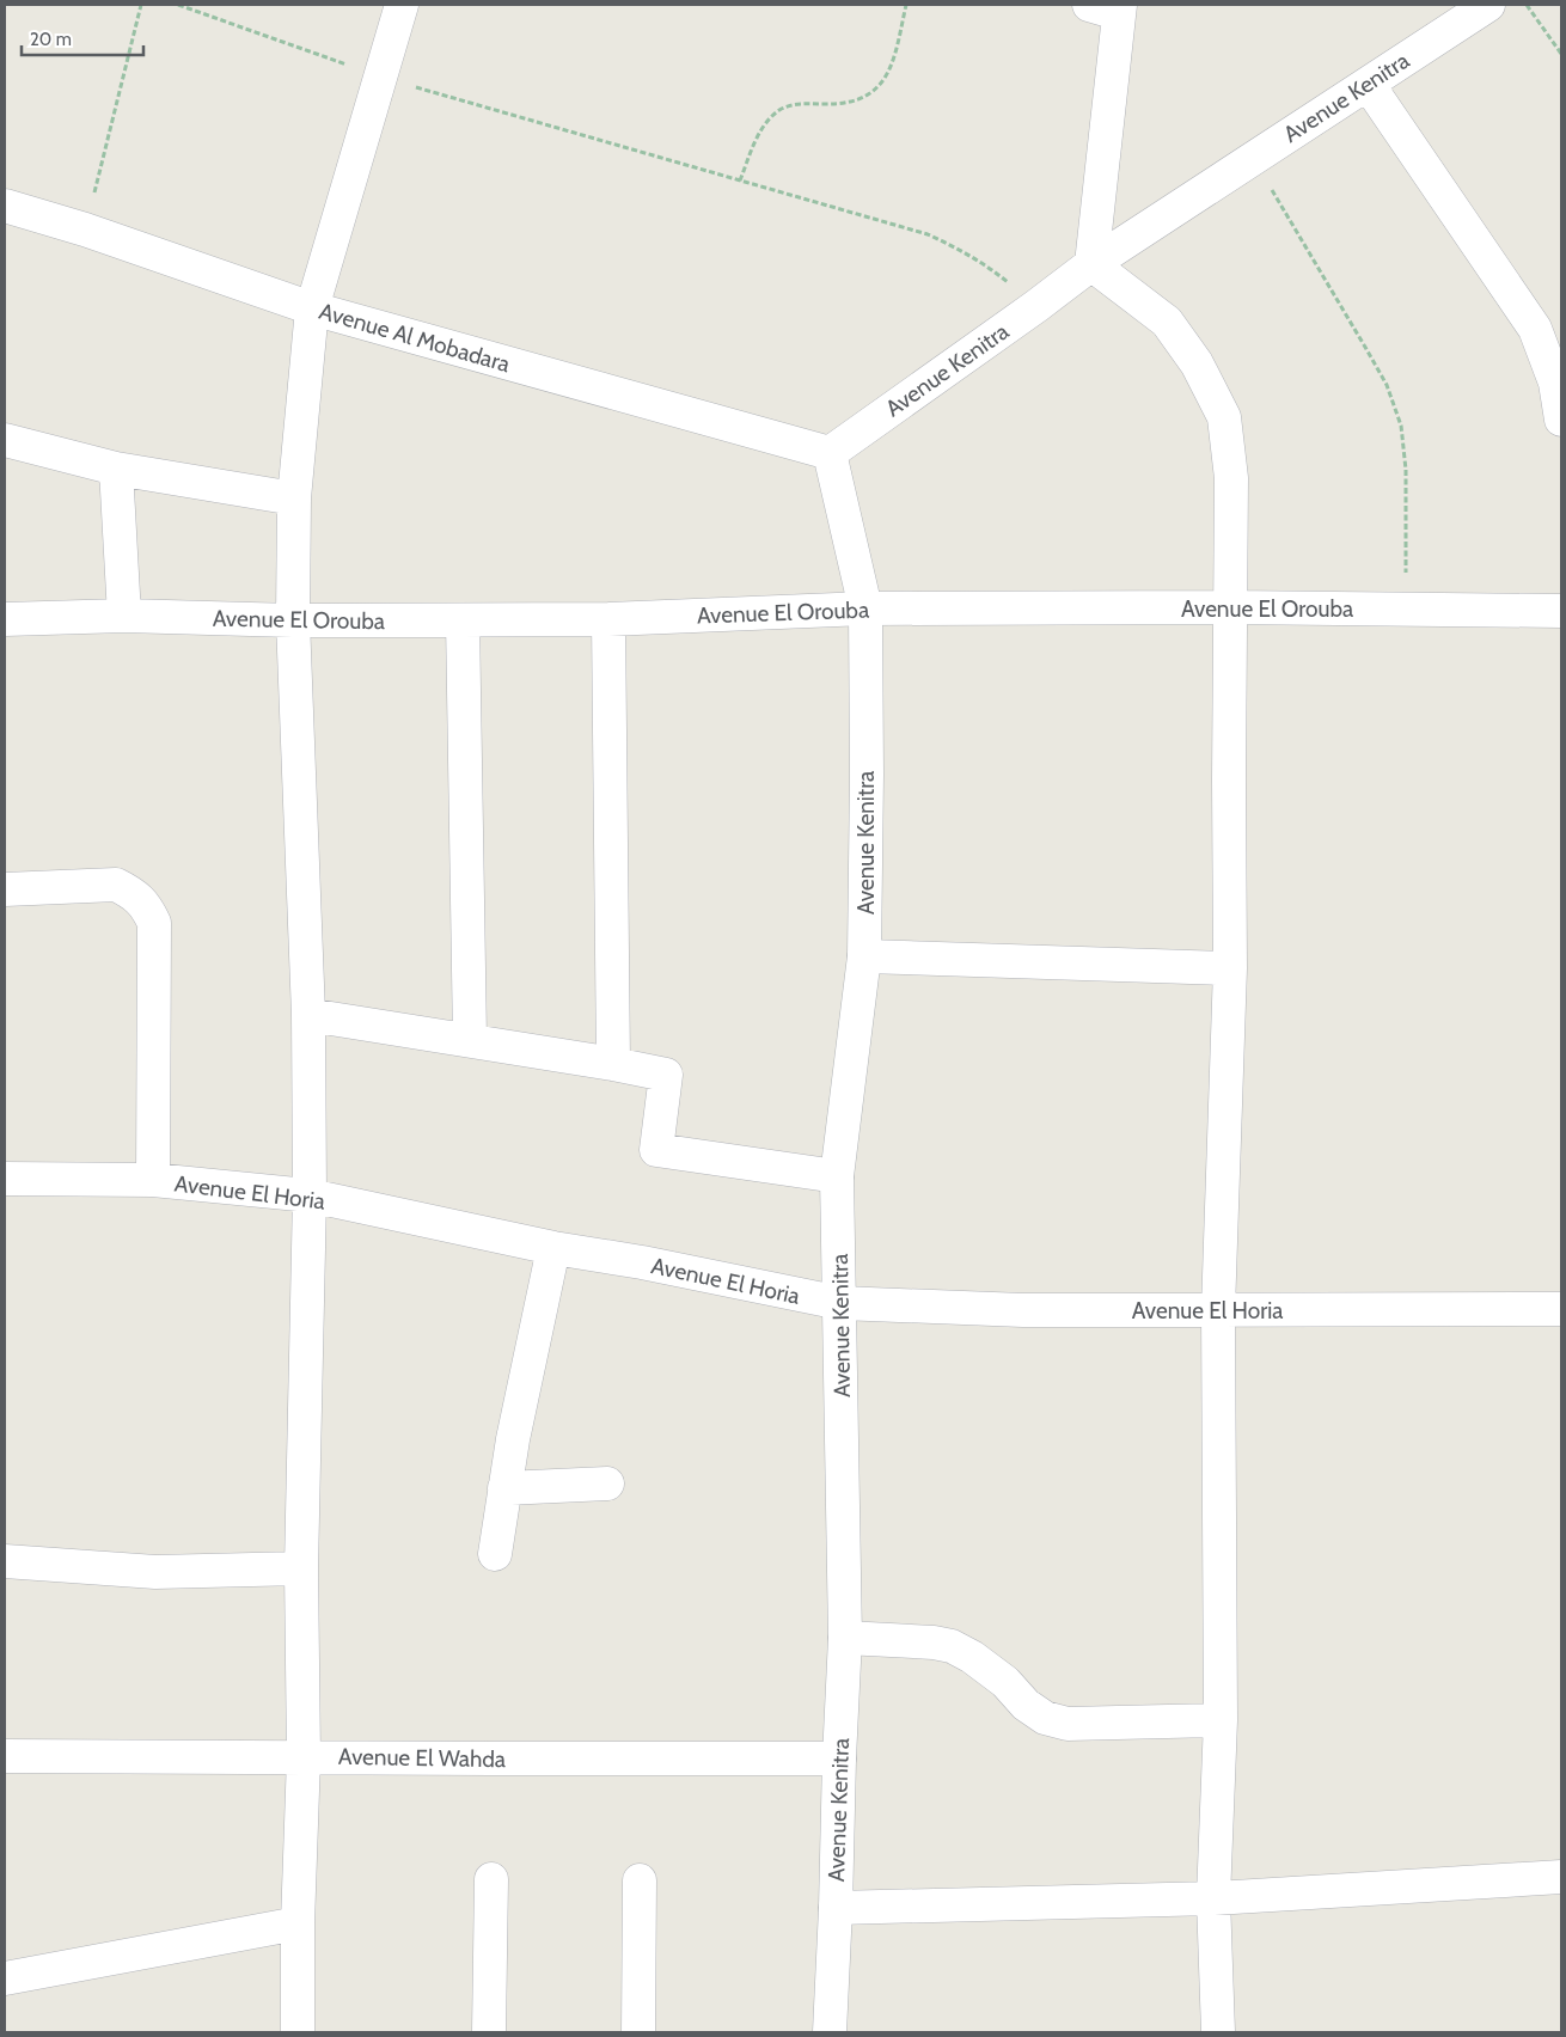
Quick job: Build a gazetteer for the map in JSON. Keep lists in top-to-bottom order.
{
  "streets": {
    "street": [
      "Avenue Kenitra",
      "Avenue Al Mobadara",
      "Avenue El Orouba",
      "Avenue El Horia",
      "Avenue El Wahda"
    ]
  },
  "crossings": [
    ["Avenue Kenitra", "Avenue Al Mobadara"],
    ["Avenue Kenitra", "Avenue El Orouba"],
    ["Avenue Kenitra", "Avenue El Horia"],
    ["Avenue Kenitra", "Avenue El Wahda"]
  ],
  "scale_bar": "20 m"
}
